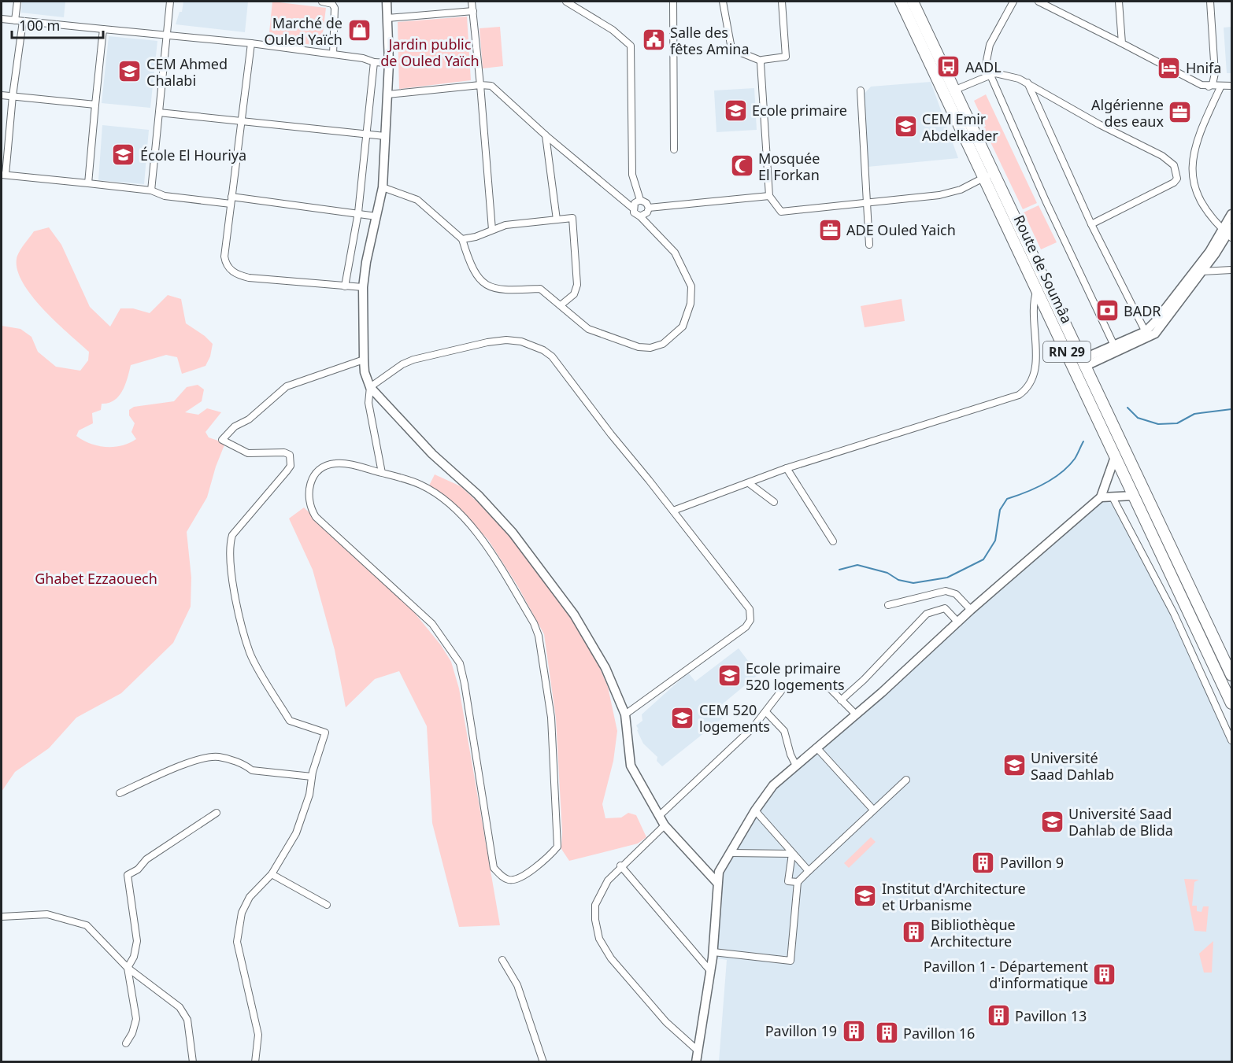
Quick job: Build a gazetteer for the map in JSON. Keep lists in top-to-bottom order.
{
  "streets": {
    "highway": ["Route de Soumâa", "RN 29"]
  },
  "parks": ["Jardin public de Ouled Yaïch", "Ghabet Ezzaouech"],
  "places": {
    "shop": ["Marché de Ouled Yaïch"],
    "public building": ["Salle des fêtes Amina"],
    "bus stop": ["AADL"],
    "hotel": ["Hnifa"],
    "school or university": [
      "CEM Ahmed Chalabi",
      "Ecole primaire",
      "CEM Emir Abdelkader",
      "École El Houriya",
      "Ecole primaire 520 logements",
      "CEM 520 logements",
      "Université Saad Dahlab",
      "Université Saad Dahlab de Blida",
      "Institut d'Architecture et Urbanisme"
    ],
    "office": ["Algérienne des eaux", "ADE Ouled Yaich"],
    "mosque": ["Mosquée El Forkan"],
    "bank": ["BADR"],
    "building": [
      "Pavillon 9",
      "Bibliothèque Architecture",
      "Pavillon 1 - Département d'informatique",
      "Pavillon 13",
      "Pavillon 19",
      "Pavillon 16"
    ]
  },
  "scale_bar": "100 m"
}
